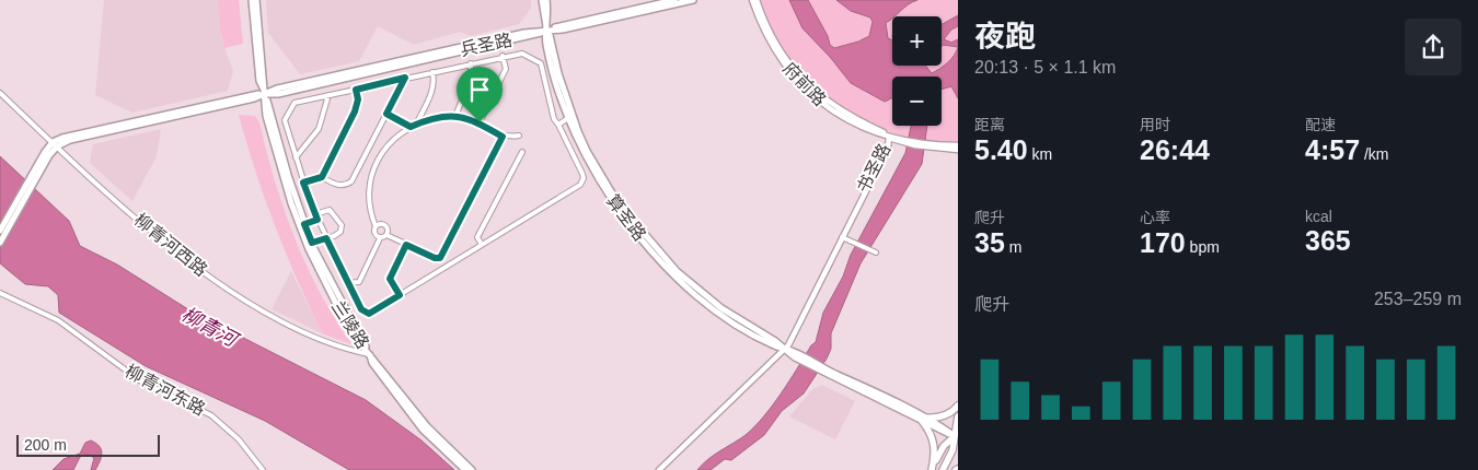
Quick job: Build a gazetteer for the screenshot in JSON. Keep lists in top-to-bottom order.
{
  "streets": {
    "main road": ["兵圣路", "算圣路", "兰陵路"],
    "street": [
      "府前路",
      "书圣路",
      "柳青河西路",
      "柳青河东路"
    ]
  },
  "crossings": [
    ["兵圣路", "算圣路"],
    ["兵圣路", "柳青河西路"],
    ["兵圣路", "兰陵路"],
    ["府前路", "书圣路"],
    ["书圣路", "算圣路"],
    ["柳青河西路", "兰陵路"]
  ],
  "water": ["柳青河"],
  "scale_bar": "200 m",
  "page": {
    "heading": ["夜跑", "20:13 · 5 × 1.1 km"],
    "map_buttons": ["+", "−"],
    "stats": [
      ["距离", "5.40 km"],
      ["用时", "26:44"],
      ["配速", "4:57 /km"],
      ["爬升", "35 m"],
      ["心率", "170 bpm"],
      ["kcal", "365"]
    ],
    "chart": ["爬升", "253–259 m"],
    "scale": "200 m"
  }
}
